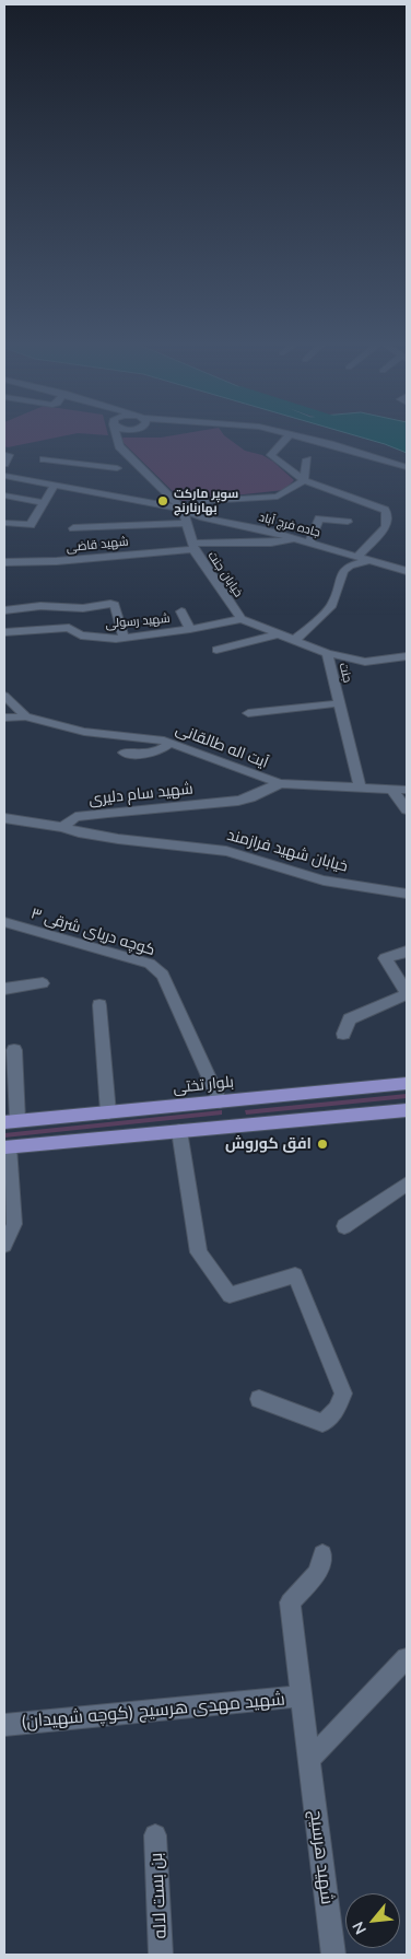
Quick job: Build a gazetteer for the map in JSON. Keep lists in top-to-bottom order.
{
  "streets": {
    "main road": ["بلوار تختی"],
    "street": [
      "جاده فرج آباد",
      "شهید قاضی",
      "خیابان جنت",
      "شهید رسولی",
      "جنت",
      "آیت اله طالقانی",
      "شهید سام دلیری",
      "خیابان شهید فرازمند",
      "کوچه دریای شرقی ۳",
      "شهید مهدی هرسیج (کوچه شهیدان)",
      "شهید هرسیج",
      "بن بست لاله"
    ]
  },
  "crossings": [
    ["جاده فرج آباد", "شهید قاضی"],
    ["جاده فرج آباد", "خیابان جنت"],
    ["شهید قاضی", "خیابان جنت"],
    ["خیابان جنت", "شهید رسولی"],
    ["خیابان جنت", "جنت"],
    ["شهید رسولی", "جنت"],
    ["جنت", "آیت اله طالقانی"],
    ["آیت اله طالقانی", "شهید سام دلیری"],
    ["شهید سام دلیری", "خیابان شهید فرازمند"],
    ["کوچه دریای شرقی ۳", "بلوار تختی"],
    ["شهید مهدی هرسیج (کوچه شهیدان)", "شهید هرسیج"]
  ],
  "places": ["سوپر مارکت بهارنارنج", "افق کوروش"],
  "north": "bottom left"
}
